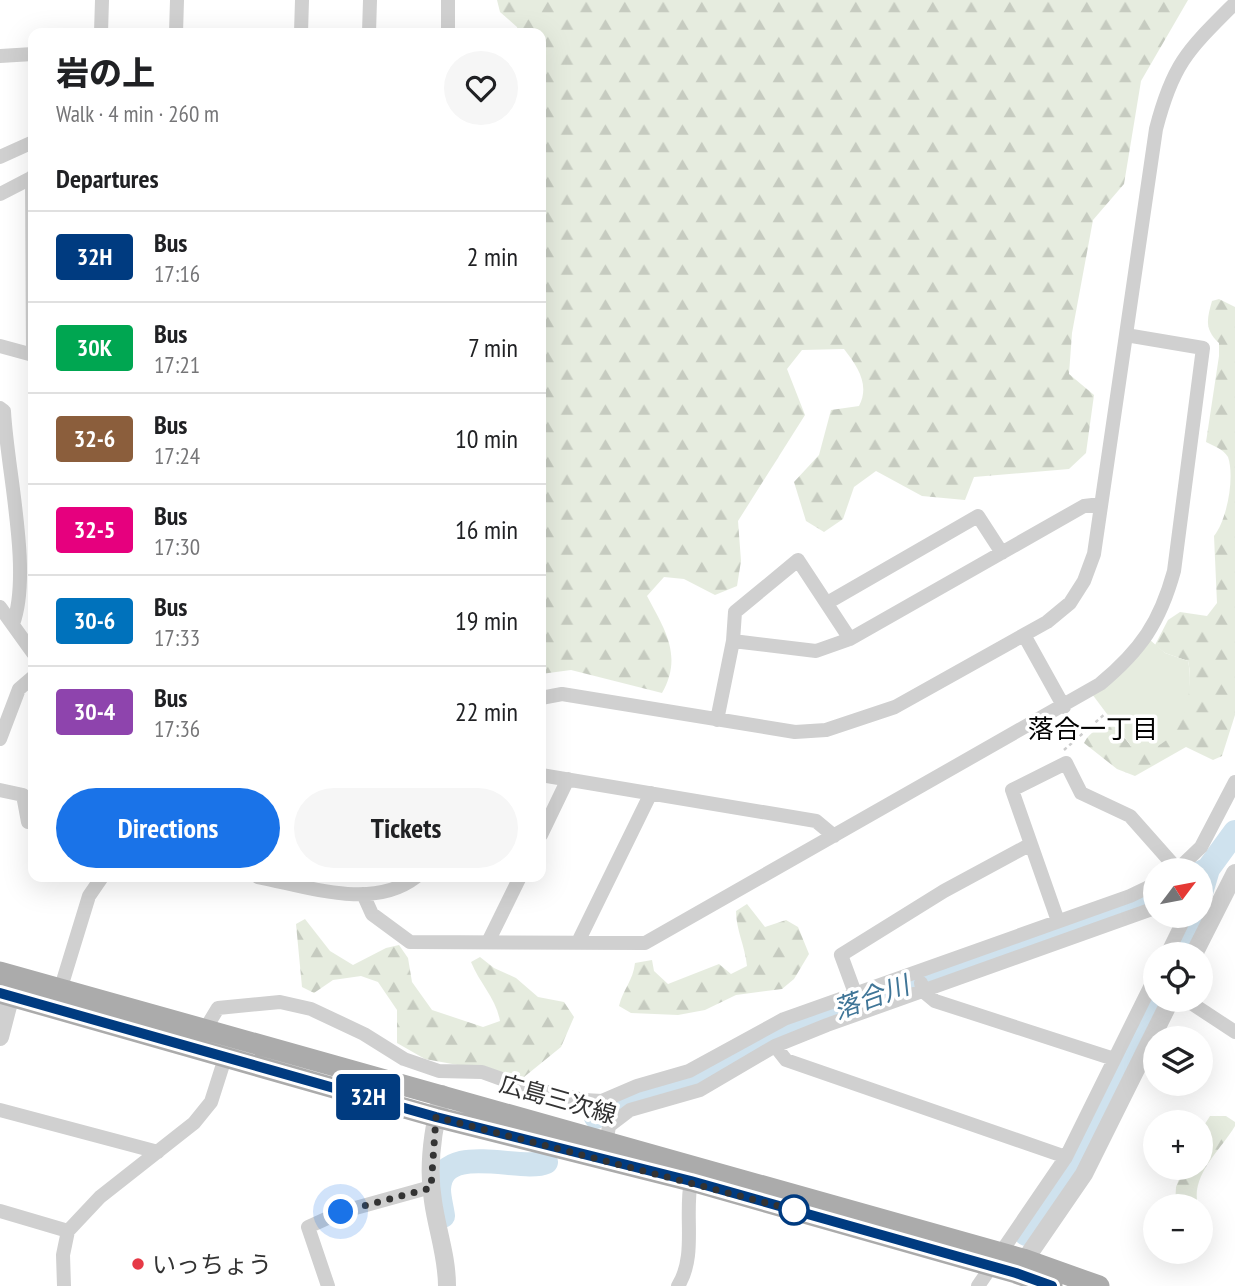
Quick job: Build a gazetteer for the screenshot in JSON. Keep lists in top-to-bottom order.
{
  "streets": {
    "main road": ["広島三次線"]
  },
  "districts": ["落合一丁目"],
  "water": ["落合川"],
  "places": ["いっちょう"],
  "lines": ["bus line 32H"],
  "north": "top right",
  "page": {
    "on_map": "32H",
    "heading": [
      ["岩の上", "Walk · 4 min · 260 m"],
      "Departures"
    ],
    "list": [
      {
        "mark": "32H",
        "name": "Bus",
        "note": "17:16",
        "value": "2 min"
      },
      {
        "mark": "30K",
        "name": "Bus",
        "note": "17:21",
        "value": "7 min"
      },
      {
        "mark": "32-6",
        "name": "Bus",
        "note": "17:24",
        "value": "10 min"
      },
      {
        "mark": "32-5",
        "name": "Bus",
        "note": "17:30",
        "value": "16 min"
      },
      {
        "mark": "30-6",
        "name": "Bus",
        "note": "17:33",
        "value": "19 min"
      },
      {
        "mark": "30-4",
        "name": "Bus",
        "note": "17:36",
        "value": "22 min"
      }
    ],
    "buttons": ["Directions", "Tickets"],
    "map_buttons": ["+", "−"]
  }
}
